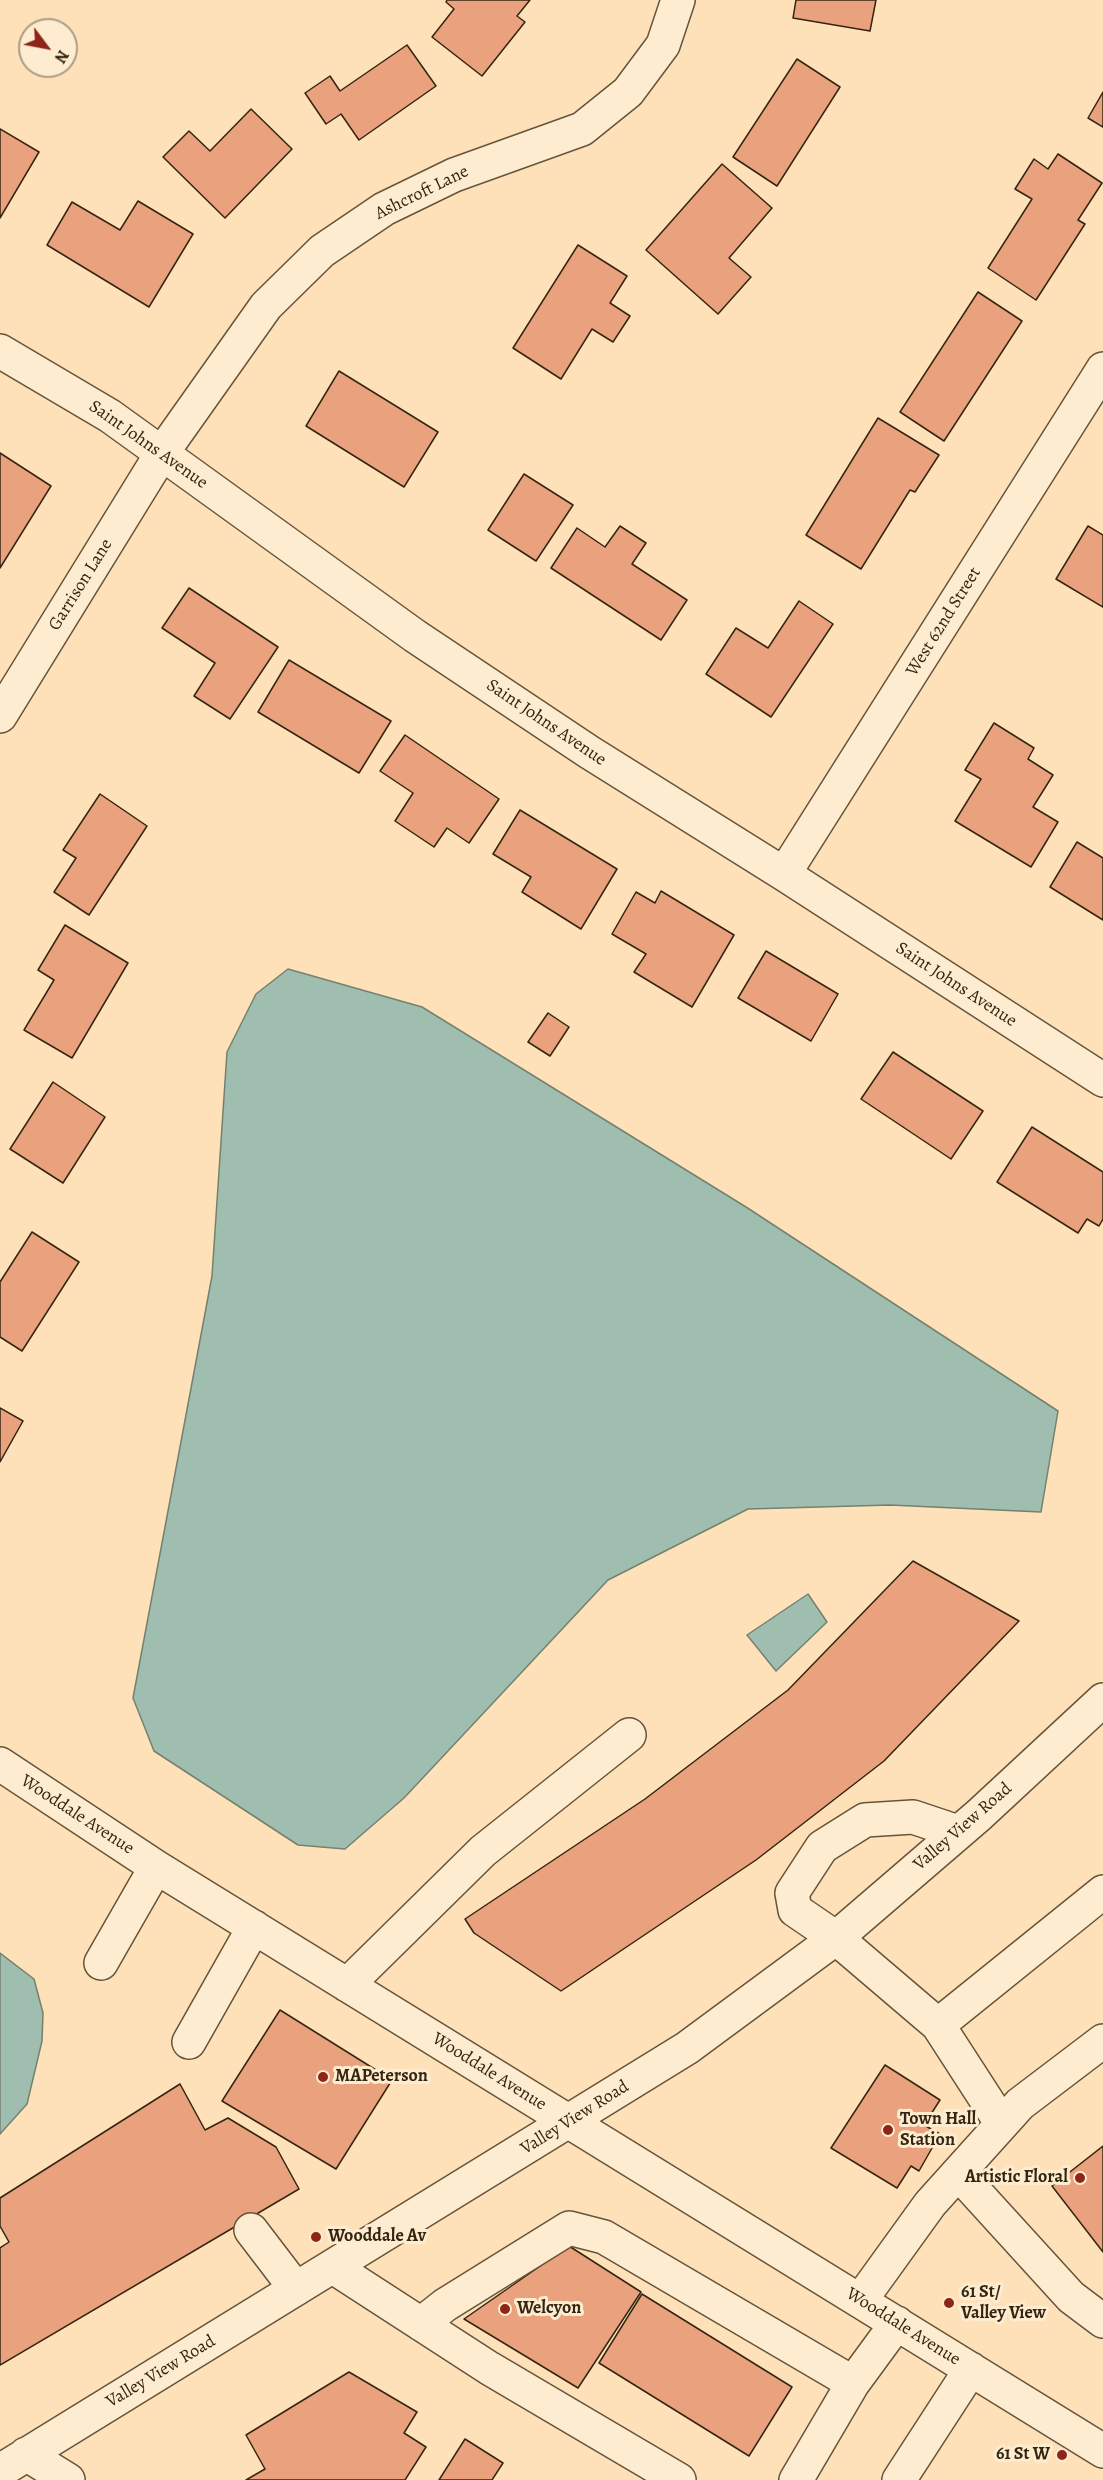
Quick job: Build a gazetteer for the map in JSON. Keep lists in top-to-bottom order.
{
  "streets": {
    "street": [
      "Ashcroft Lane",
      "Saint Johns Avenue",
      "Garrison Lane",
      "West 62nd Street",
      "Wooddale Avenue",
      "Valley View Road"
    ]
  },
  "crossings": [
    ["Ashcroft Lane", "Saint Johns Avenue"],
    ["Ashcroft Lane", "Garrison Lane"],
    ["Saint Johns Avenue", "Garrison Lane"],
    ["Saint Johns Avenue", "West 62nd Street"],
    ["Wooddale Avenue", "Valley View Road"]
  ],
  "places": [
    "MAPeterson",
    "Town Hall Station",
    "Artistic Floral",
    "Wooddale Av",
    "61 St/ Valley View",
    "Welcyon",
    "61 St W"
  ],
  "north": "bottom right"
}
